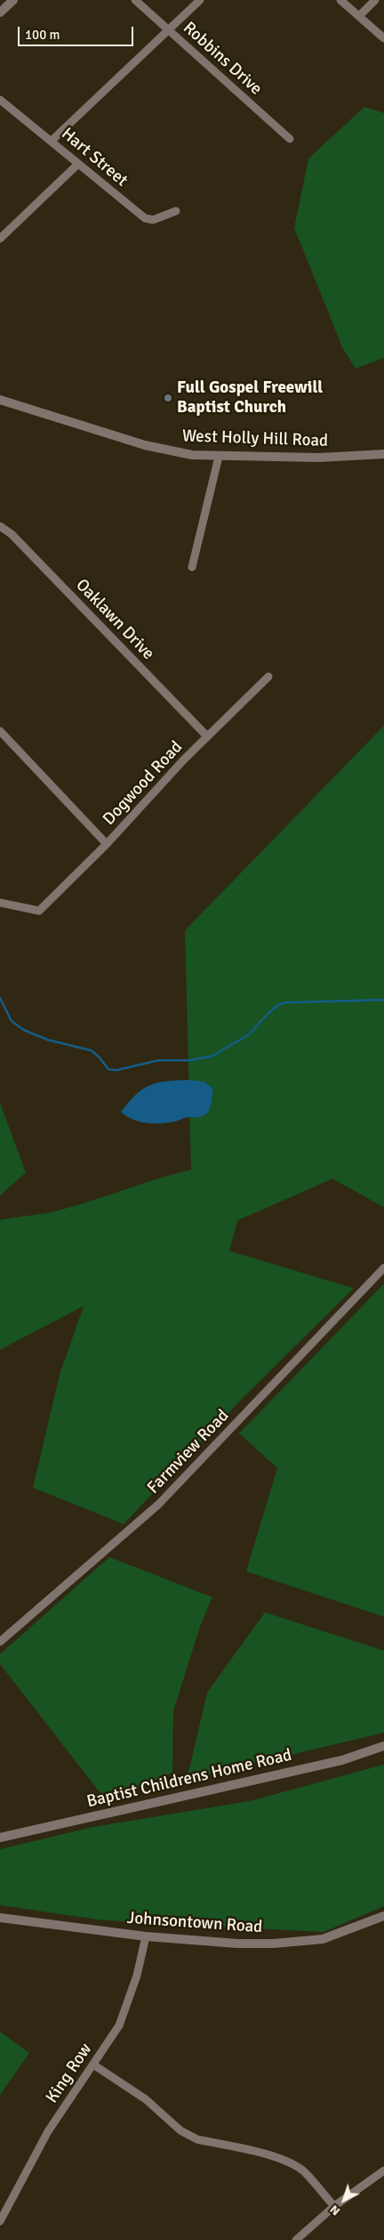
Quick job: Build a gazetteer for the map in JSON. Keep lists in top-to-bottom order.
{
  "streets": {
    "street": [
      "Robbins Drive",
      "Hart Street",
      "West Holly Hill Road",
      "Oaklawn Drive",
      "Dogwood Road",
      "Farmview Road",
      "Baptist Childrens Home Road",
      "Johnsontown Road",
      "King Row"
    ]
  },
  "crossings": [
    ["Oaklawn Drive", "Dogwood Road"],
    ["Johnsontown Road", "King Row"]
  ],
  "places": ["Full Gospel Freewill Baptist Church"],
  "scale_bar": "100 m",
  "north": "bottom left"
}
